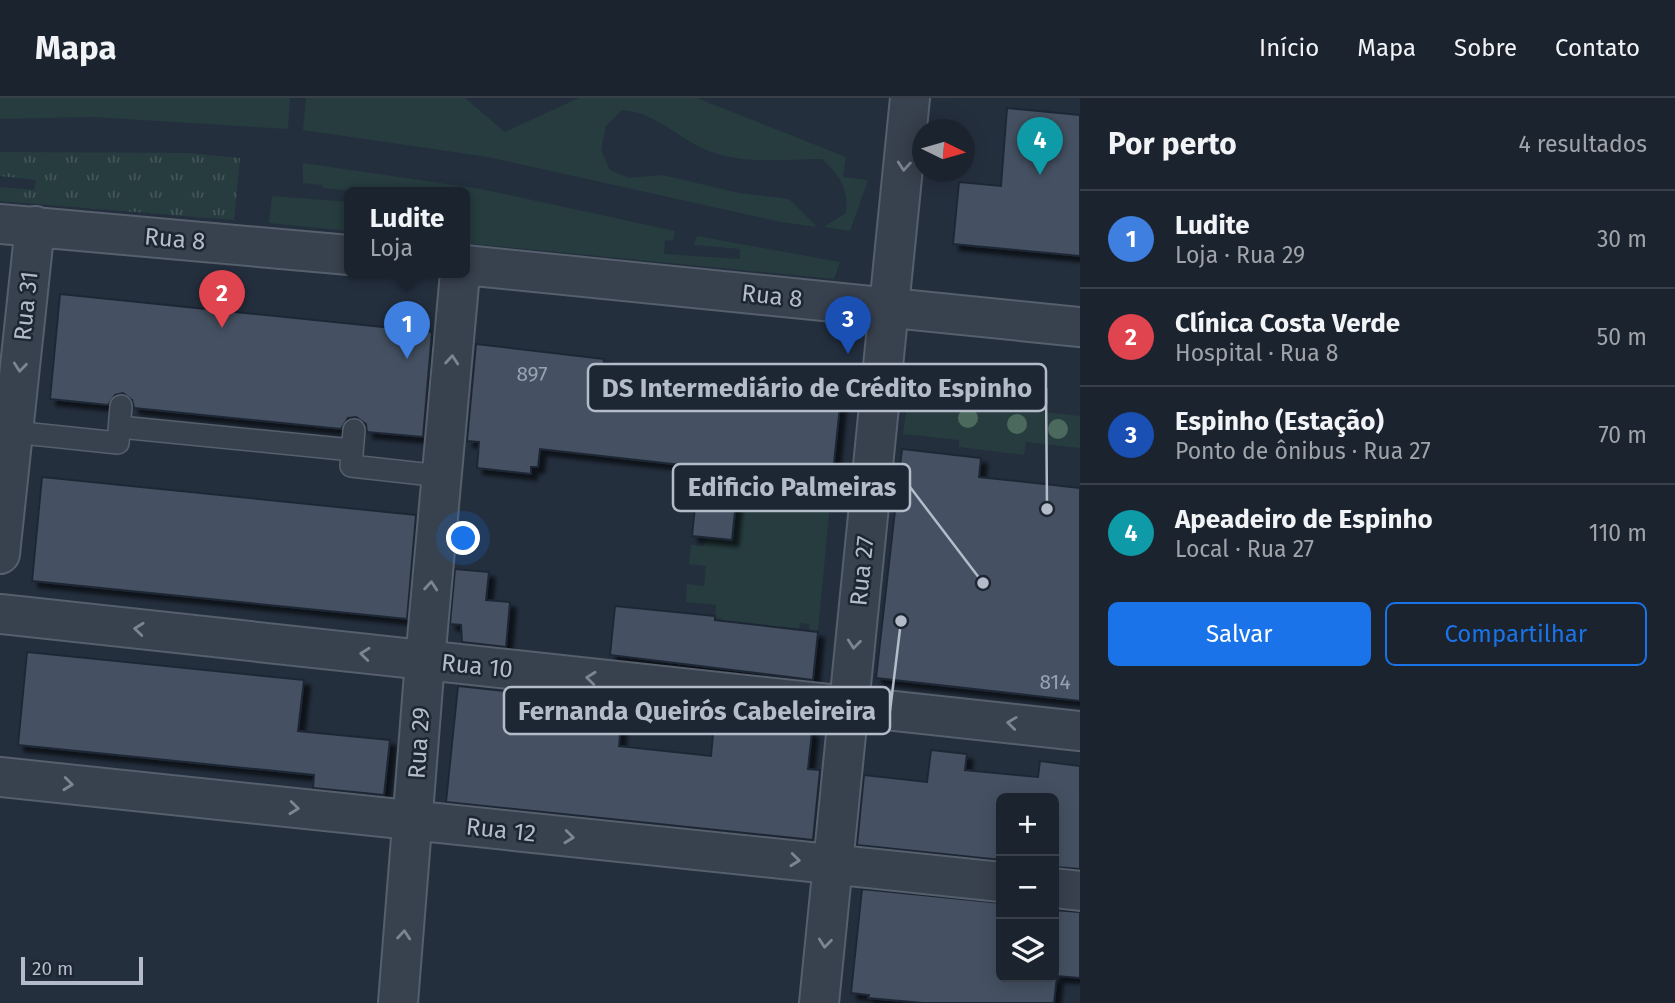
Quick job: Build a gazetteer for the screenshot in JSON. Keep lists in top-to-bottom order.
{
  "streets": {
    "street": [
      "Rua 8",
      "Rua 31",
      "Rua 27",
      "Rua 10",
      "Rua 29",
      "Rua 12"
    ]
  },
  "crossings": [
    ["Rua 8", "Rua 31"],
    ["Rua 8", "Rua 27"],
    ["Rua 27", "Rua 10"],
    ["Rua 27", "Rua 12"],
    ["Rua 10", "Rua 29"],
    ["Rua 29", "Rua 12"]
  ],
  "one_way": [
    "Rua 31",
    "Rua 27",
    "Rua 10",
    "Rua 29",
    "Rua 12"
  ],
  "places": ["DS Intermediário de Crédito Espinho", "Edificio Palmeiras", "Fernanda Queirós Cabeleireira"],
  "house_numbers": ["897", "814"],
  "scale_bar": "20 m",
  "north": "right",
  "page": {
    "header": "Mapa",
    "nav": [
      "Início",
      "Mapa",
      "Sobre",
      "Contato"
    ],
    "heading": ["Por perto", "4 resultados"],
    "pins": [
      "4",
      "2",
      "3",
      "1"
    ],
    "popup": ["Ludite", "Loja"],
    "list": [
      {
        "mark": "1",
        "name": "Ludite",
        "note": "Loja · Rua 29",
        "value": "30 m"
      },
      {
        "mark": "2",
        "name": "Clínica Costa Verde",
        "note": "Hospital · Rua 8",
        "value": "50 m"
      },
      {
        "mark": "3",
        "name": "Espinho (Estação)",
        "note": "Ponto de ônibus · Rua 27",
        "value": "70 m"
      },
      {
        "mark": "4",
        "name": "Apeadeiro de Espinho",
        "note": "Local · Rua 27",
        "value": "110 m"
      }
    ],
    "buttons": ["Salvar", "Compartilhar"],
    "map_buttons": ["+", "−"],
    "scale": "20 m"
  }
}
